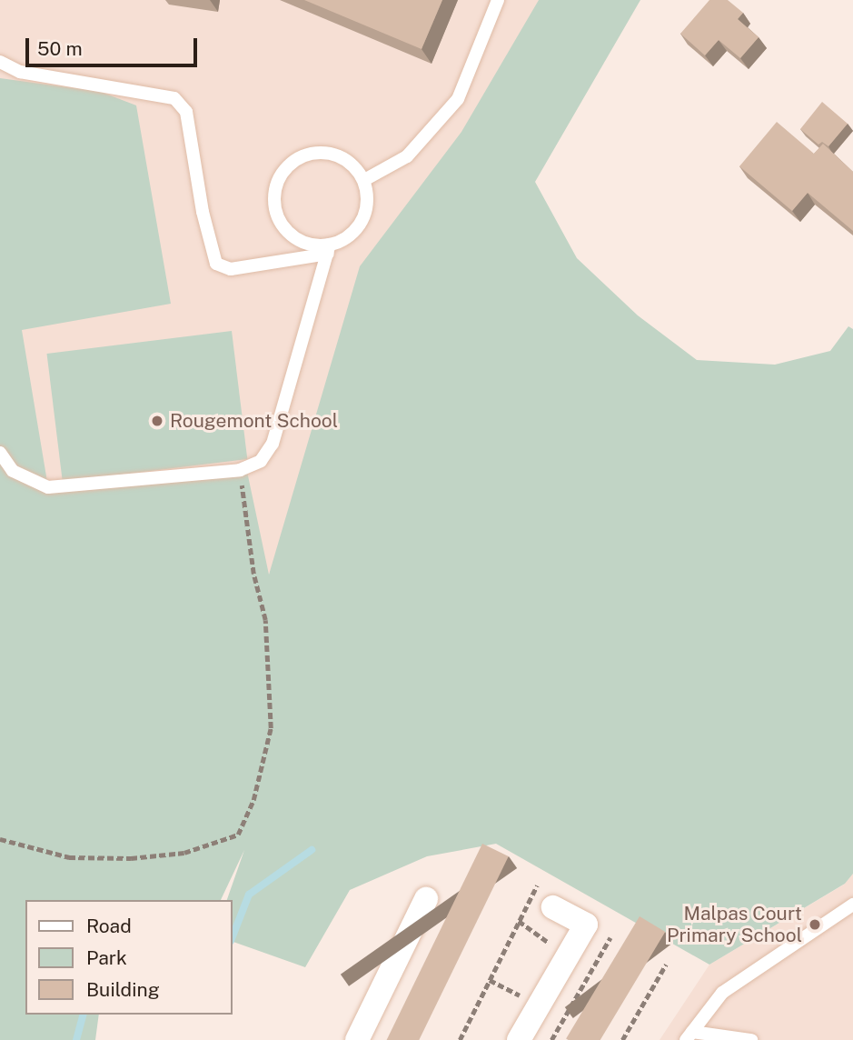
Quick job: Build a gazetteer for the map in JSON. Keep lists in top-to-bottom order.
{
  "places": ["Rougemont School", "Malpas Court Primary School"],
  "legend": ["Road", "Park", "Building"],
  "scale_bar": "50 m"
}
